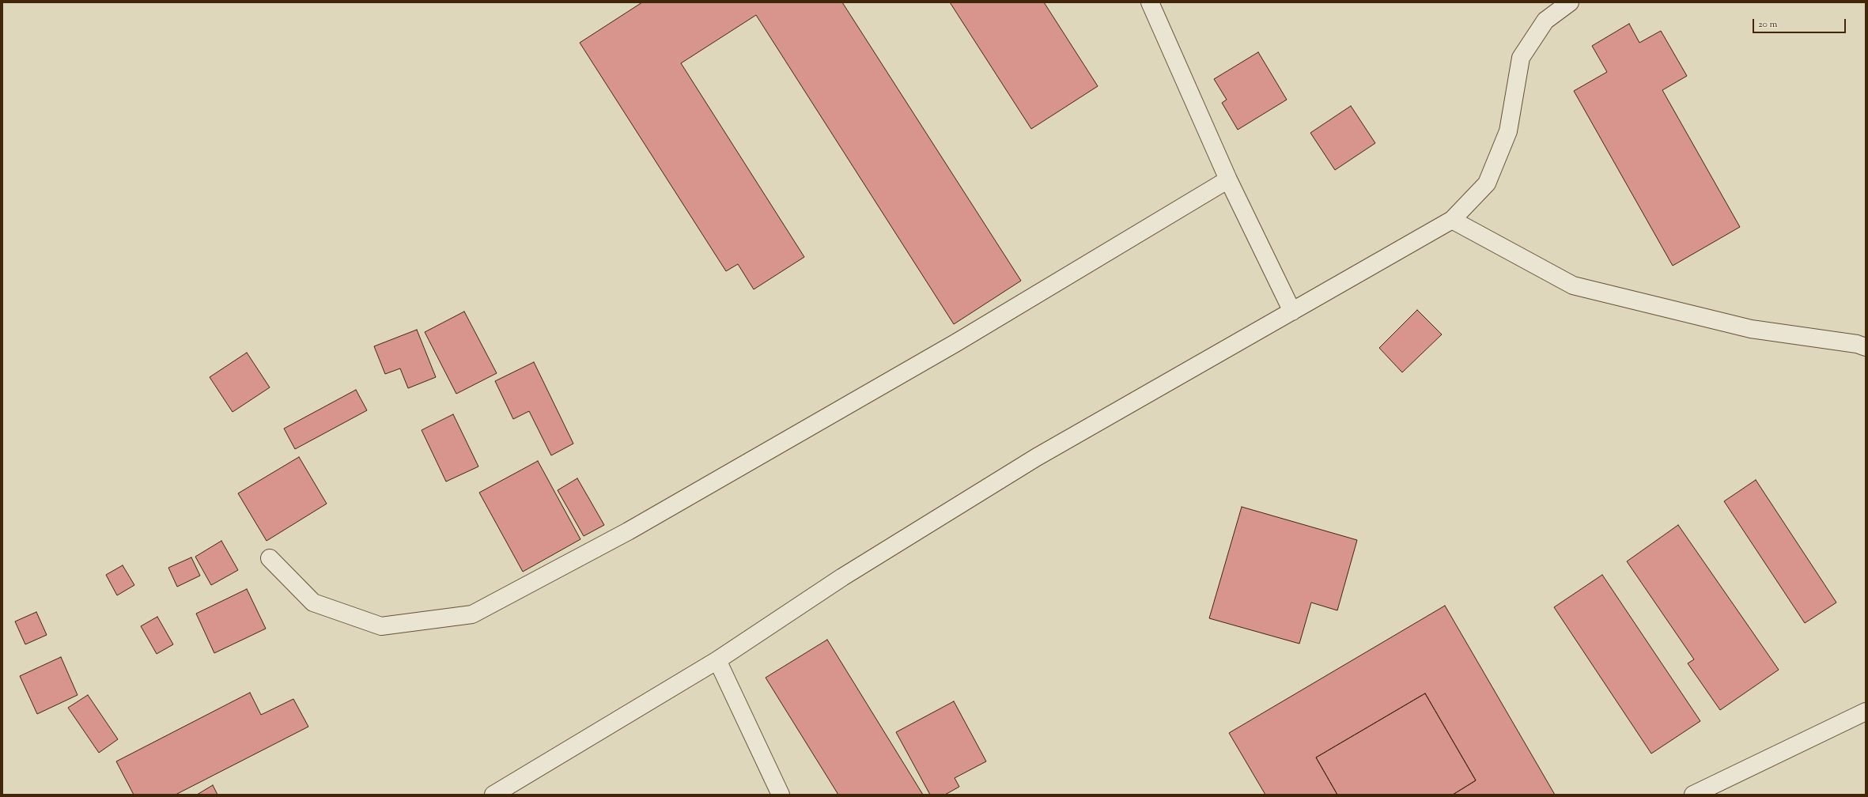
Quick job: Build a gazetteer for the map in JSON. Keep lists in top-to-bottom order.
{
  "scale_bar": "20 m"
}
